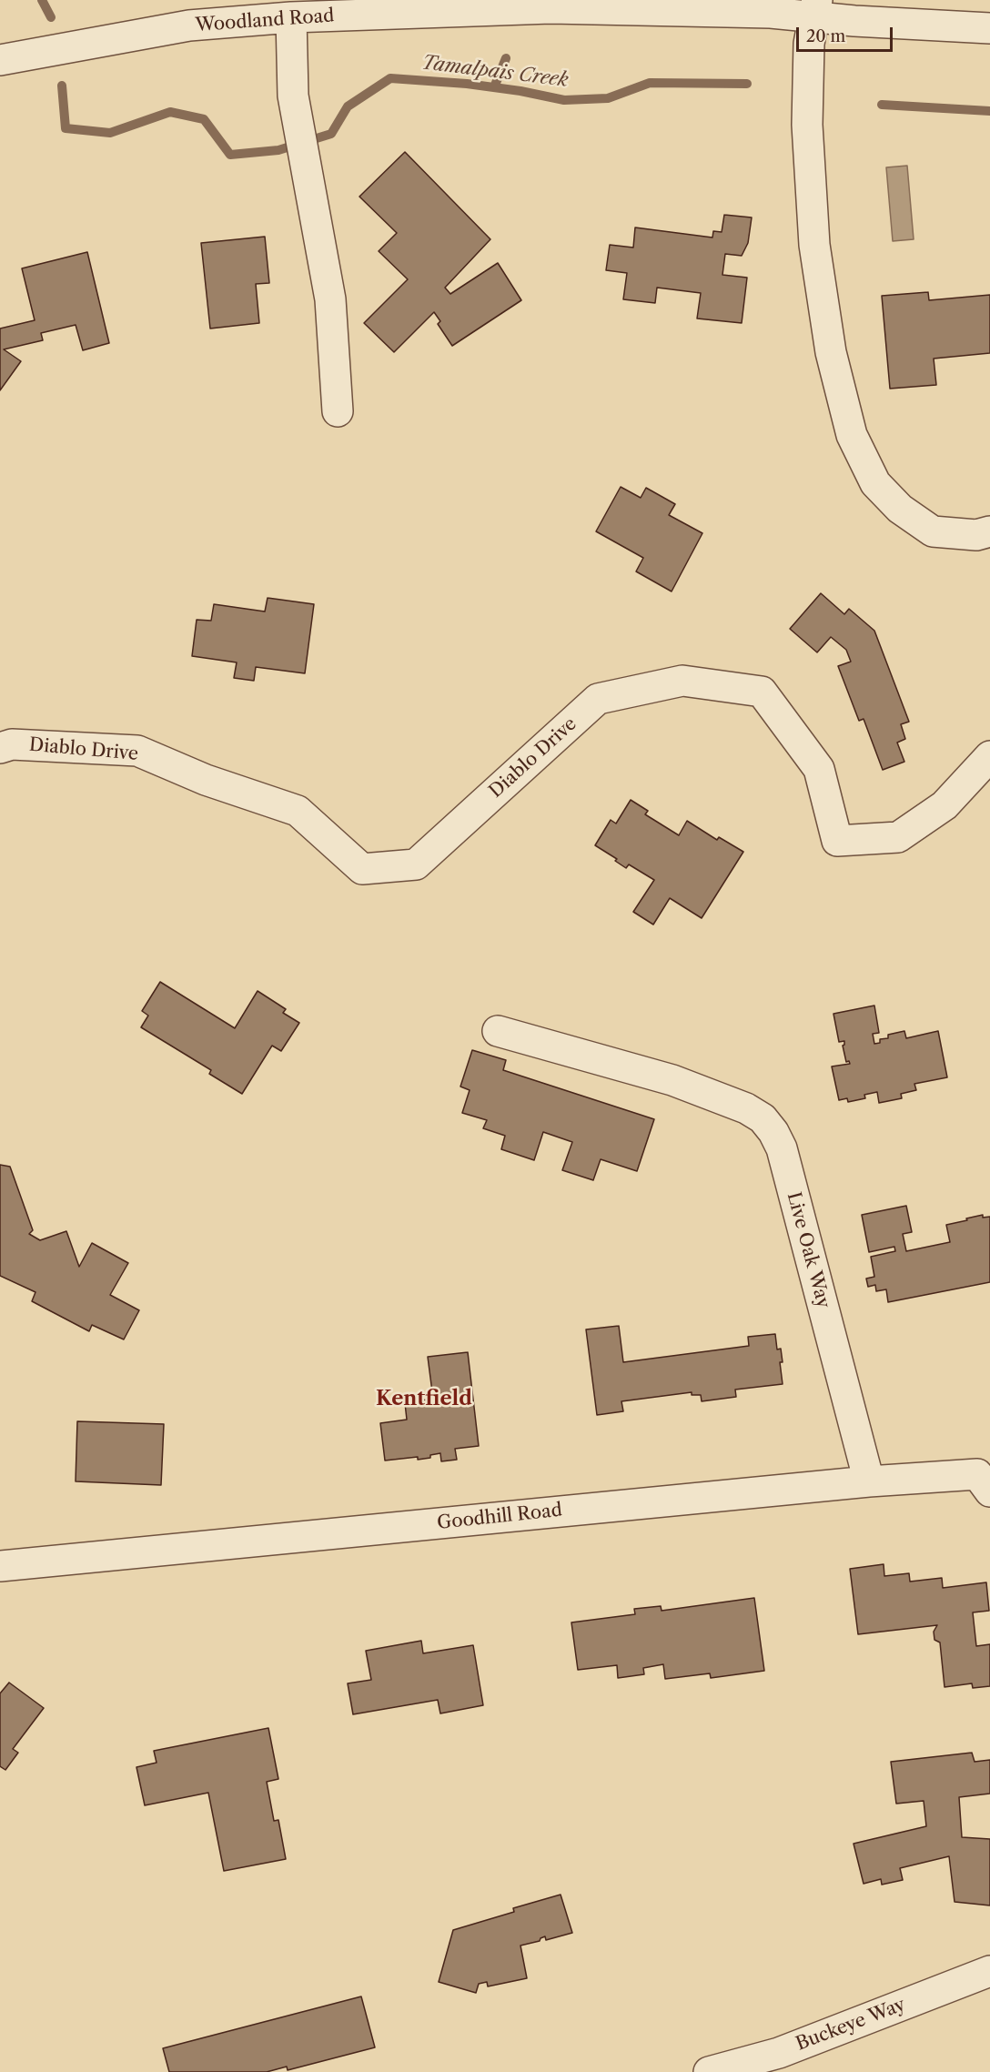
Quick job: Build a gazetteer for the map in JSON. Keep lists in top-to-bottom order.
{
  "streets": {
    "street": [
      "Woodland Road",
      "Diablo Drive",
      "Live Oak Way",
      "Goodhill Road",
      "Buckeye Way"
    ]
  },
  "crossings": [
    ["Live Oak Way", "Goodhill Road"]
  ],
  "districts": ["Kentfield"],
  "water": ["Tamalpais Creek"],
  "scale_bar": "20 m"
}
